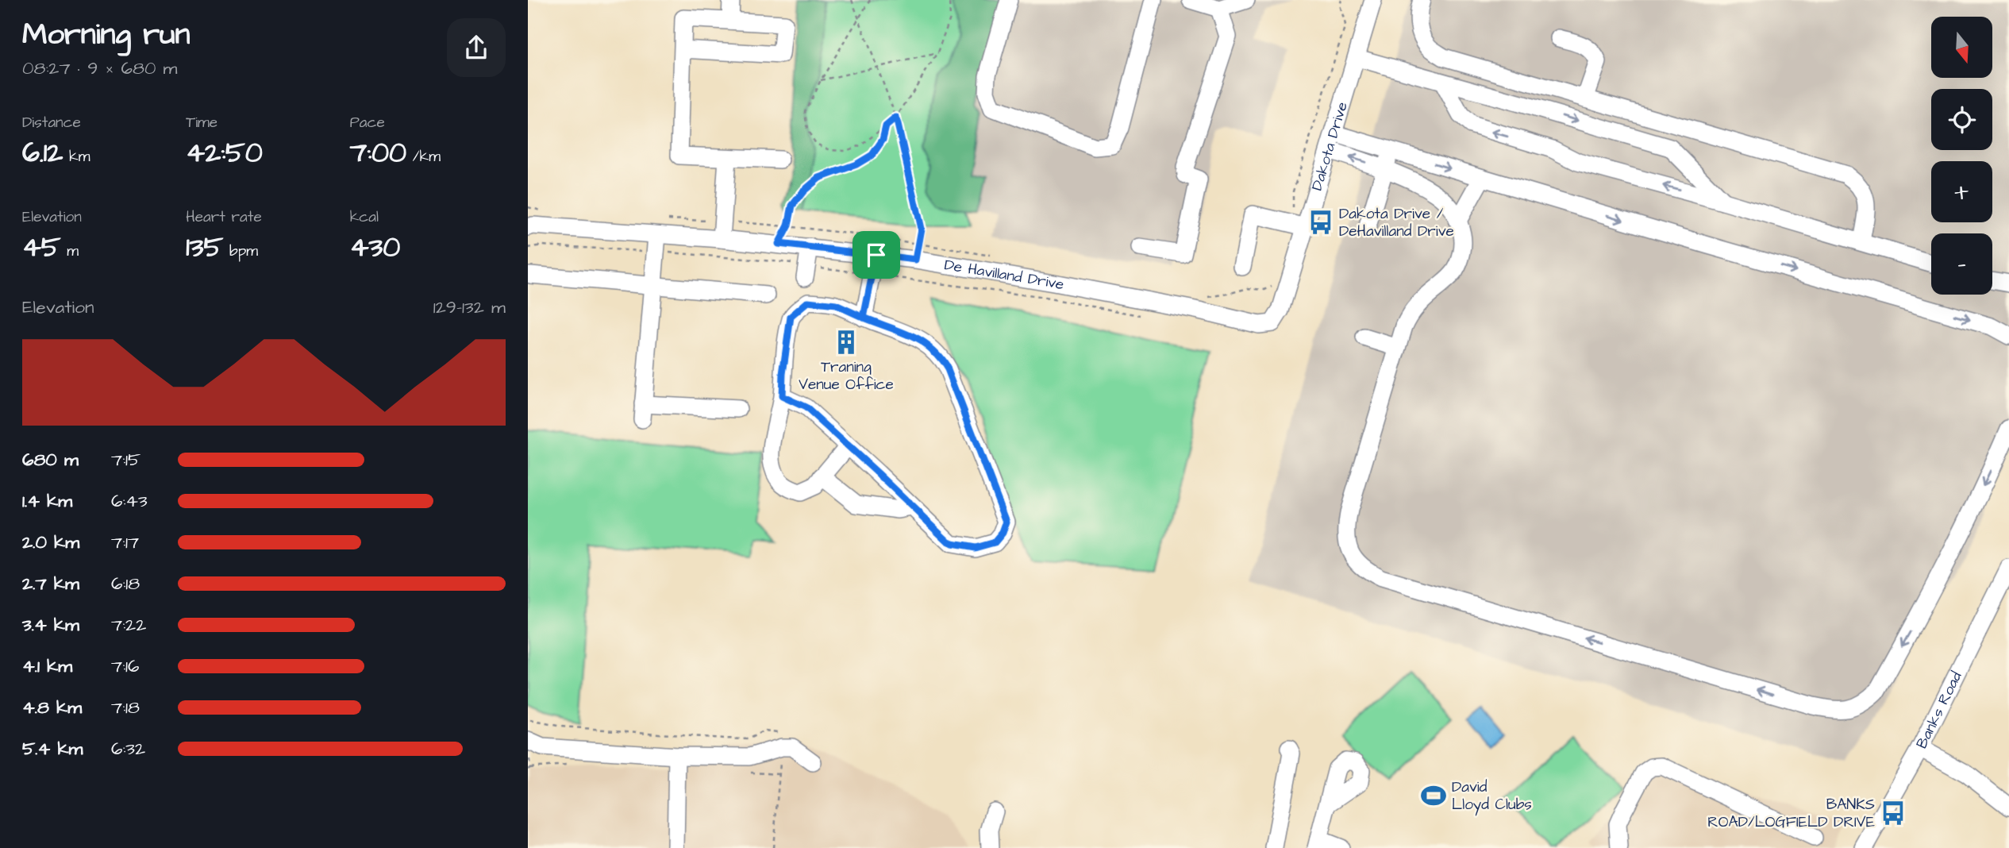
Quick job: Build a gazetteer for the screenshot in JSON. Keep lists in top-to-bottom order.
{
  "streets": {
    "street": ["Dakota Drive", "De Havilland Drive", "Banks Road"]
  },
  "crossings": [
    ["Dakota Drive", "De Havilland Drive"]
  ],
  "places": {
    "bus stop": ["Dakota Drive / DeHavilland Drive", "BANKS ROAD/LOGFIELD DRIVE"],
    "building": ["Traning Venue Office"],
    "sports": ["David Lloyd Clubs"]
  },
  "north": "bottom",
  "page": {
    "heading": ["Morning run", "08:27 · 9 × 680 m"],
    "map_buttons": ["+", "−"],
    "stats": [
      ["Distance", "6.12 km"],
      ["Time", "42:50"],
      ["Pace", "7:00 /km"],
      ["Elevation", "45 m"],
      ["Heart rate", "135 bpm"],
      ["kcal", "430"]
    ],
    "chart": ["Elevation", "129–132 m"],
    "list": [
      {
        "name": "680 m",
        "note": "7:15"
      },
      {
        "name": "1.4 km",
        "note": "6:43"
      },
      {
        "name": "2.0 km",
        "note": "7:17"
      },
      {
        "name": "2.7 km",
        "note": "6:18"
      },
      {
        "name": "3.4 km",
        "note": "7:22"
      },
      {
        "name": "4.1 km",
        "note": "7:16"
      },
      {
        "name": "4.8 km",
        "note": "7:18"
      },
      {
        "name": "5.4 km",
        "note": "6:32"
      }
    ]
  }
}
